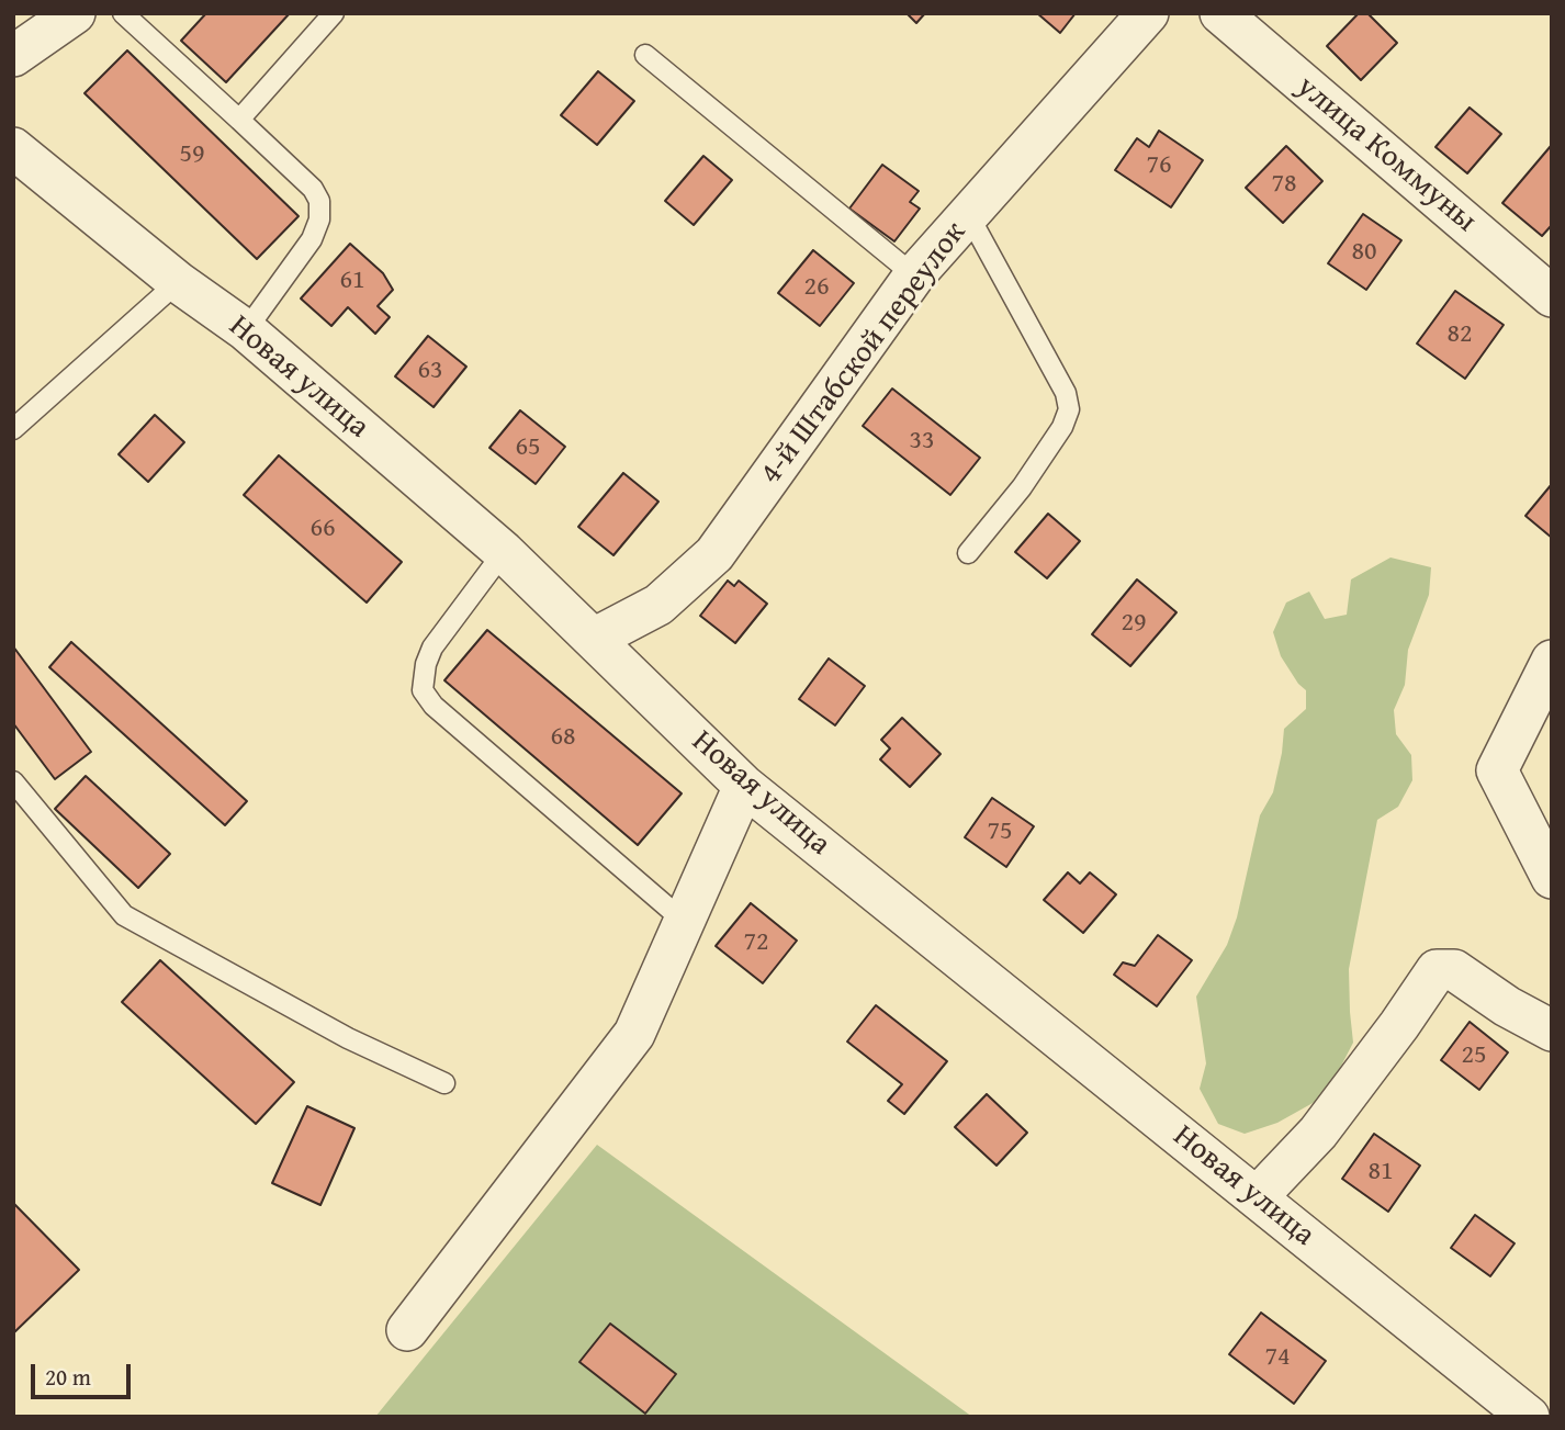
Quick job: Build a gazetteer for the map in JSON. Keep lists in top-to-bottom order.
{
  "streets": {
    "street": ["улица Коммуны", "4-й Штабской переулок", "Новая улица"]
  },
  "crossings": [
    ["4-й Штабской переулок", "Новая улица"]
  ],
  "house_numbers": [
    "59",
    "76",
    "78",
    "80",
    "61",
    "26",
    "82",
    "63",
    "33",
    "65",
    "66",
    "29",
    "68",
    "75",
    "72",
    "25",
    "81",
    "74"
  ],
  "scale_bar": "20 m"
}
